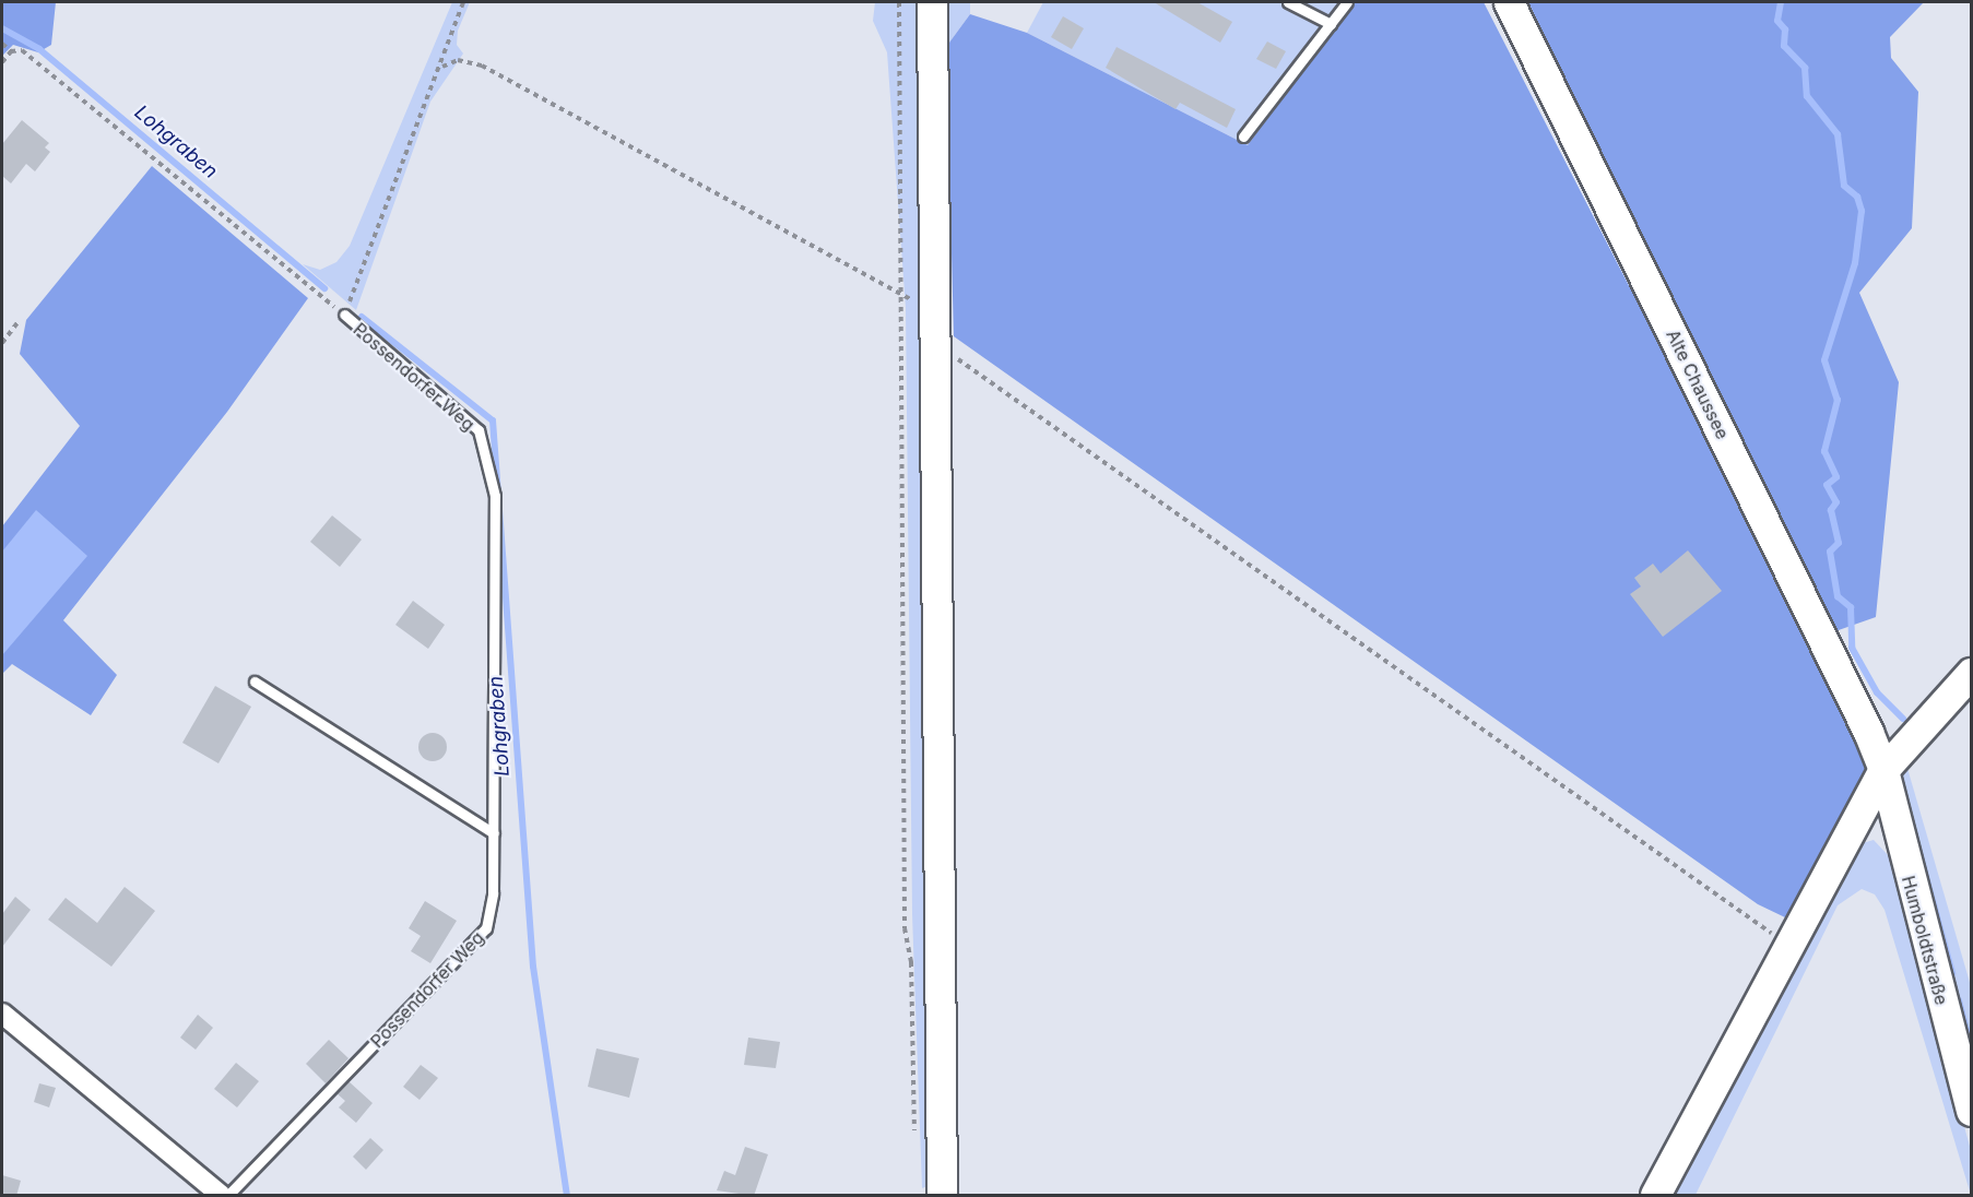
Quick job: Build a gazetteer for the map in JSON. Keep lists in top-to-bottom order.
{
  "streets": {
    "street": ["Alte Chaussee", "Humboldtstraße"],
    "lane": ["Possendorfer Weg"]
  },
  "crossings": [
    ["Alte Chaussee", "Humboldtstraße"]
  ],
  "water": ["Lohgraben"]
}
